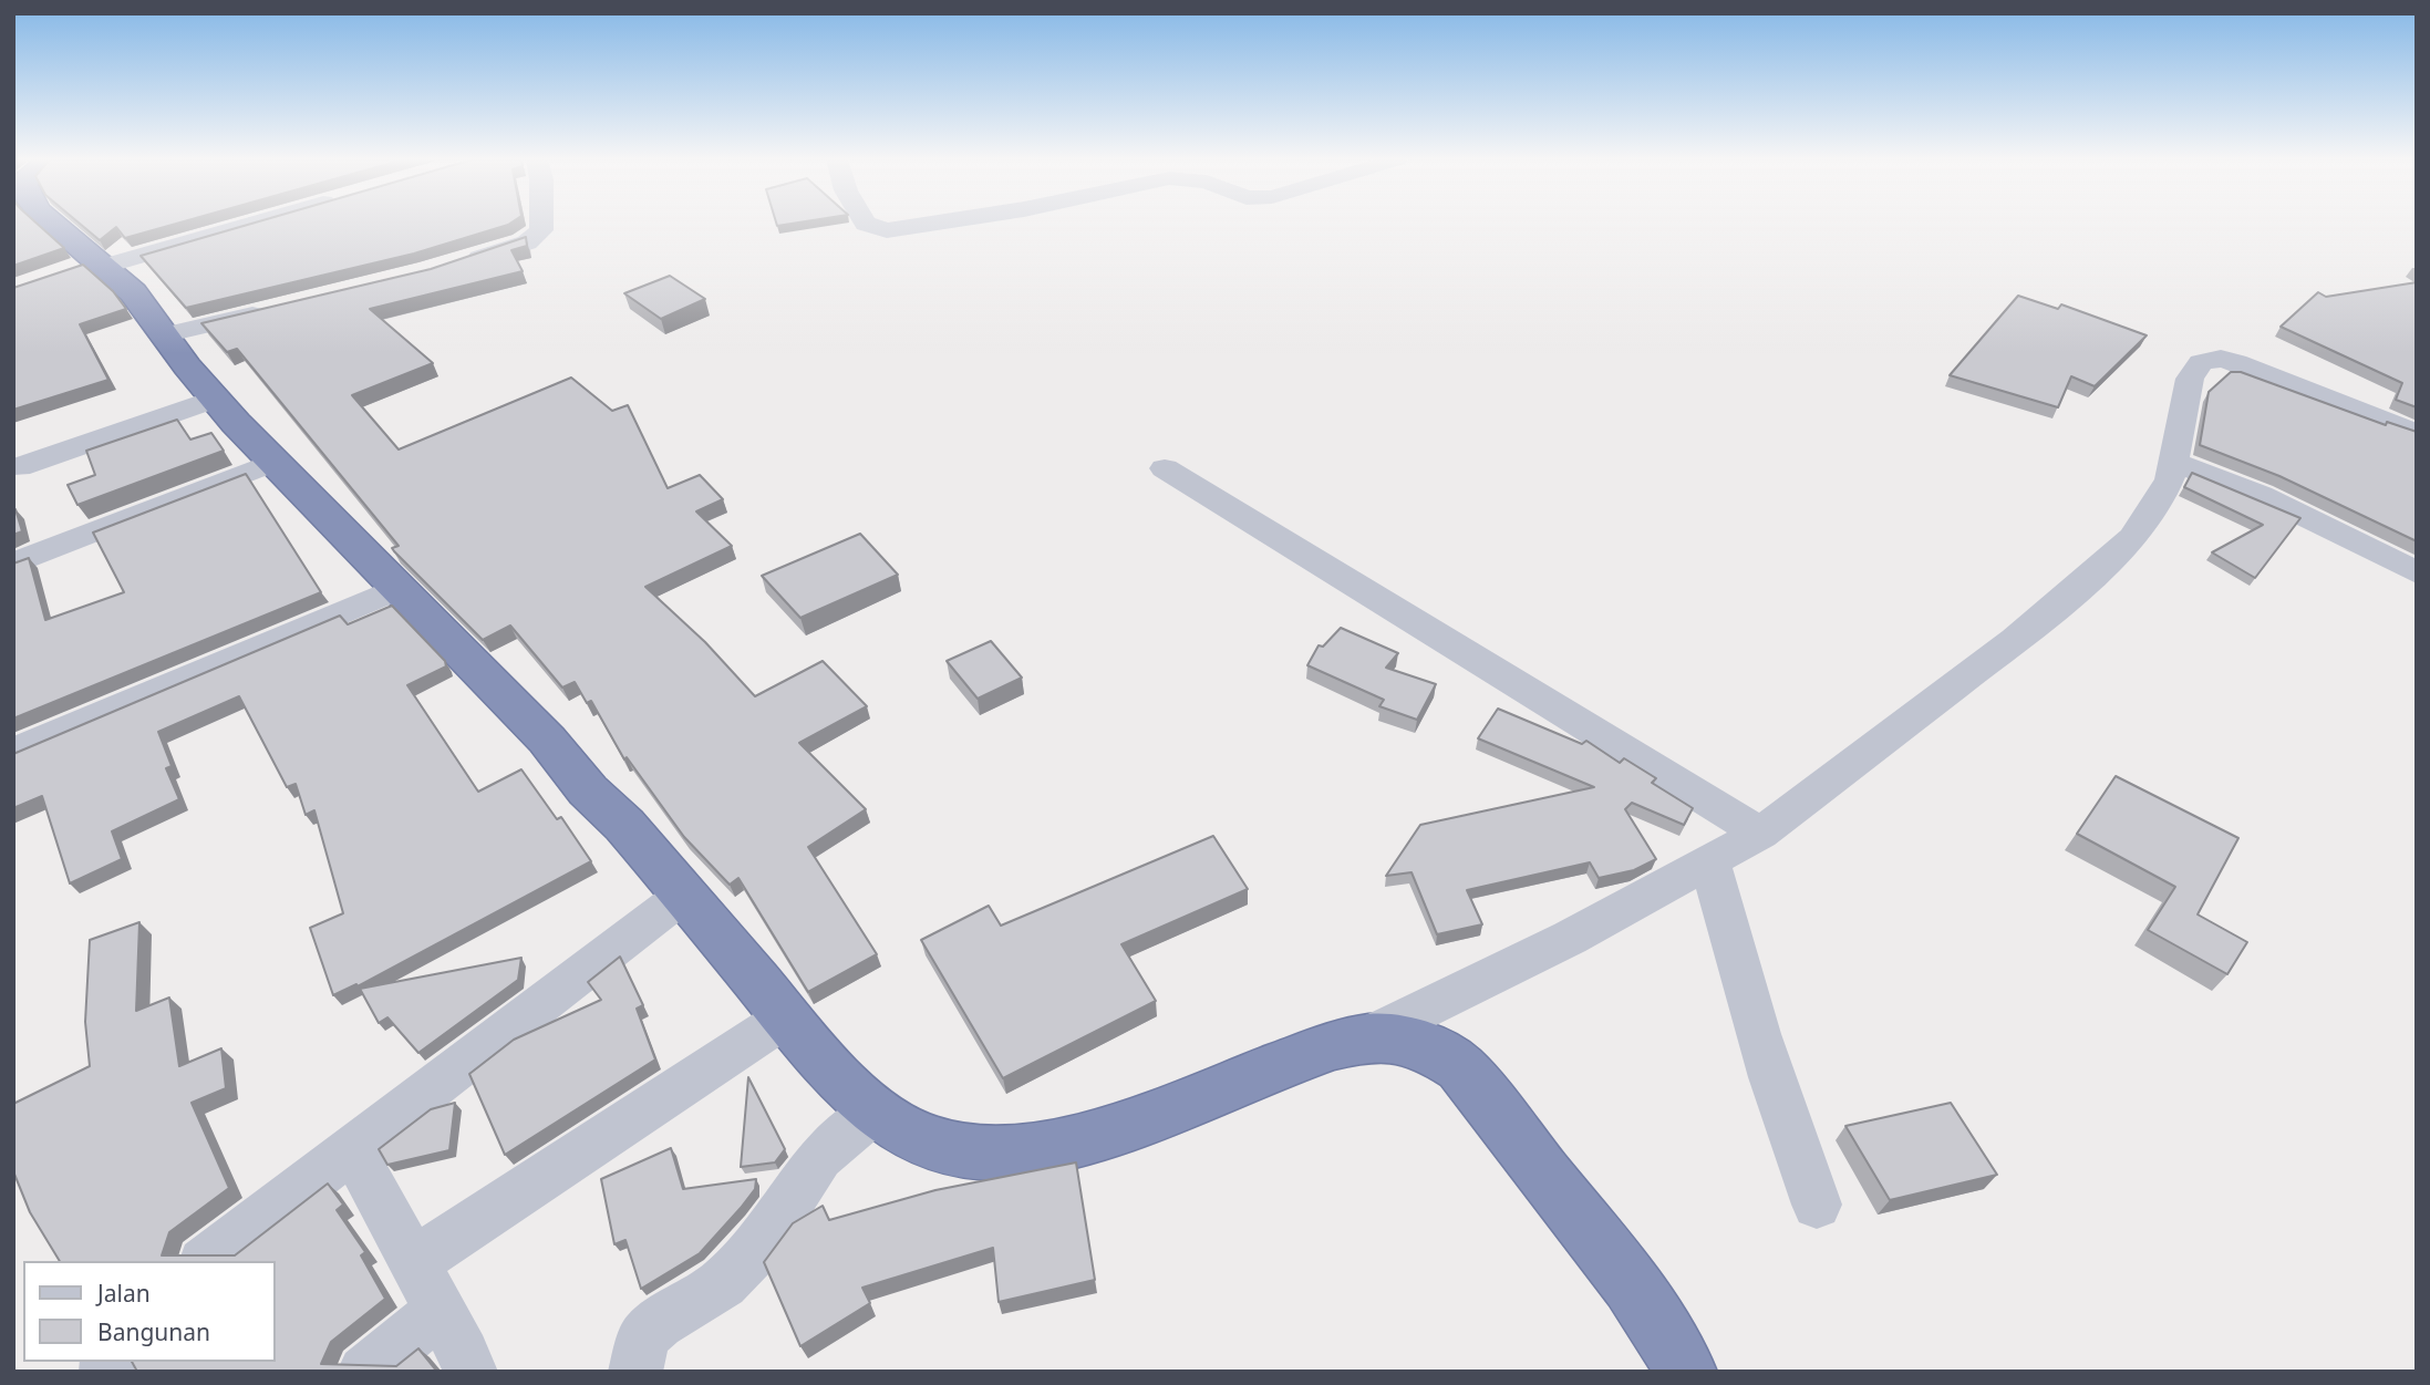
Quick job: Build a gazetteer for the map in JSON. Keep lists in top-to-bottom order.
{
  "legend": ["Jalan", "Bangunan"]
}
